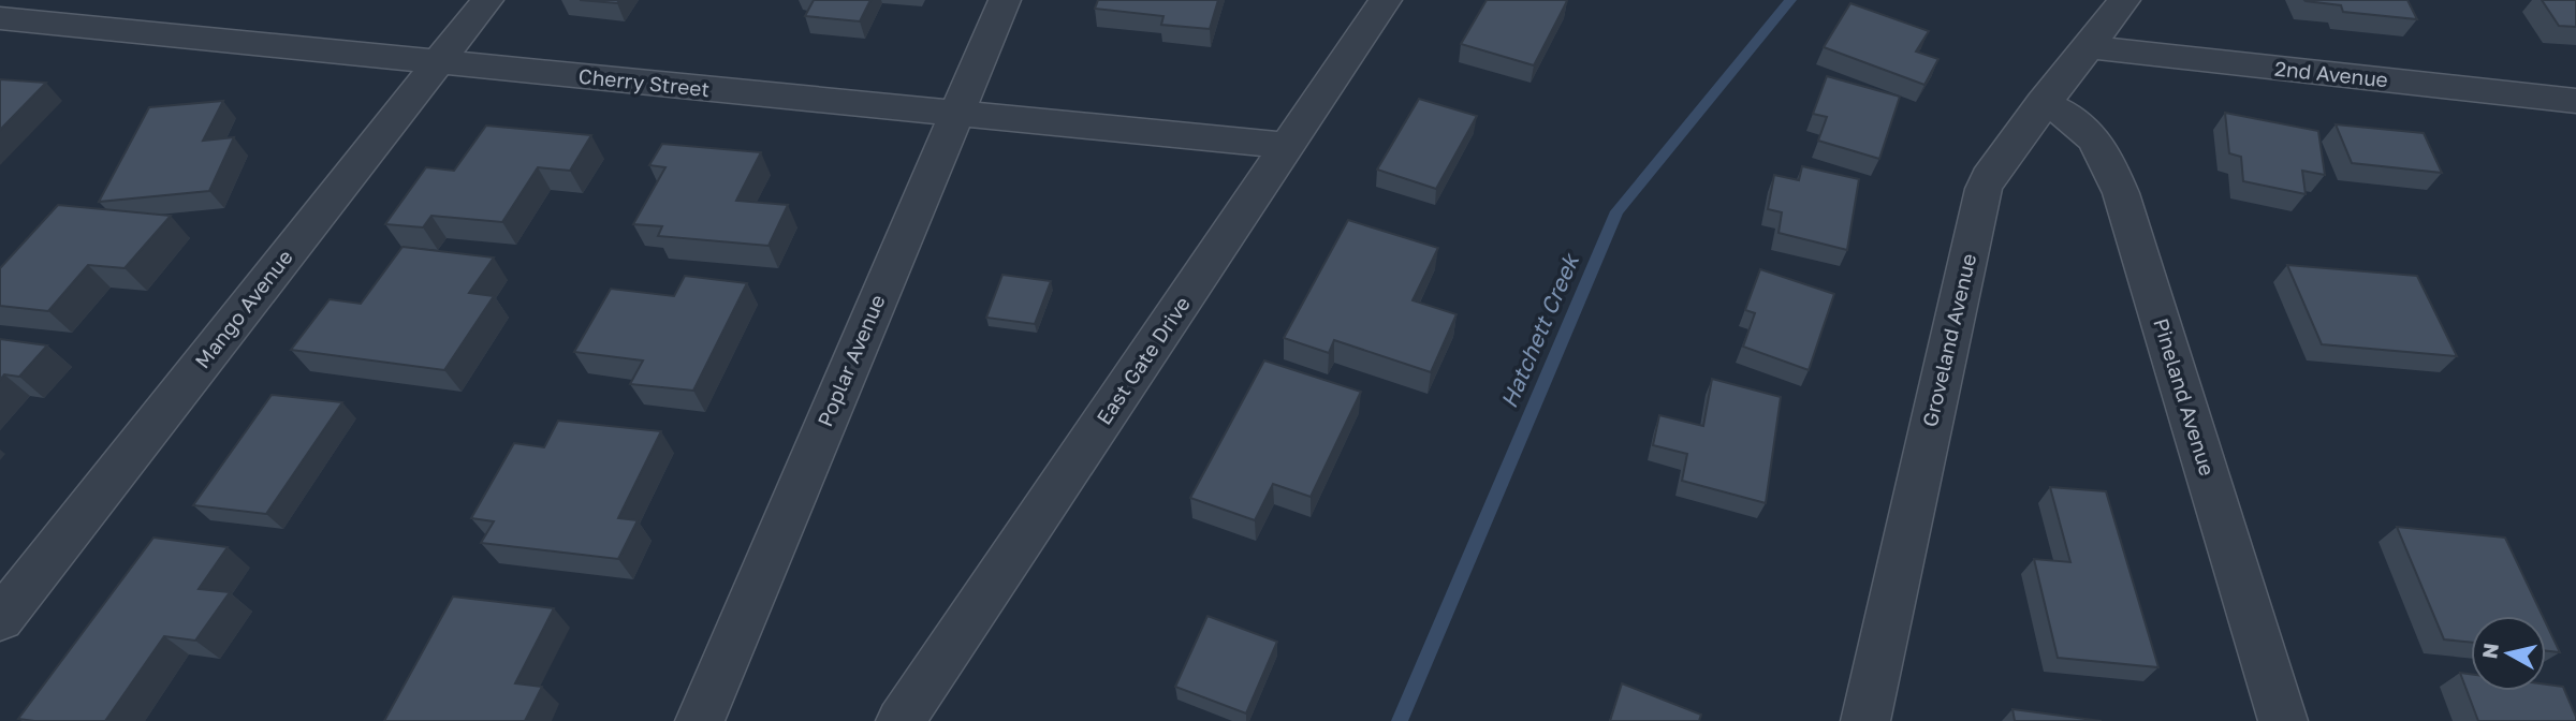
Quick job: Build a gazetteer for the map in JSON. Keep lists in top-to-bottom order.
{
  "streets": {
    "street": [
      "2nd Avenue",
      "Cherry Street",
      "Mango Avenue",
      "Groveland Avenue",
      "Poplar Avenue",
      "East Gate Drive",
      "Pineland Avenue"
    ]
  },
  "crossings": [
    ["2nd Avenue", "Groveland Avenue"],
    ["Cherry Street", "Mango Avenue"],
    ["Cherry Street", "Poplar Avenue"],
    ["Cherry Street", "East Gate Drive"],
    ["Groveland Avenue", "Pineland Avenue"]
  ],
  "water": ["Hatchett Creek"],
  "north": "left"
}
